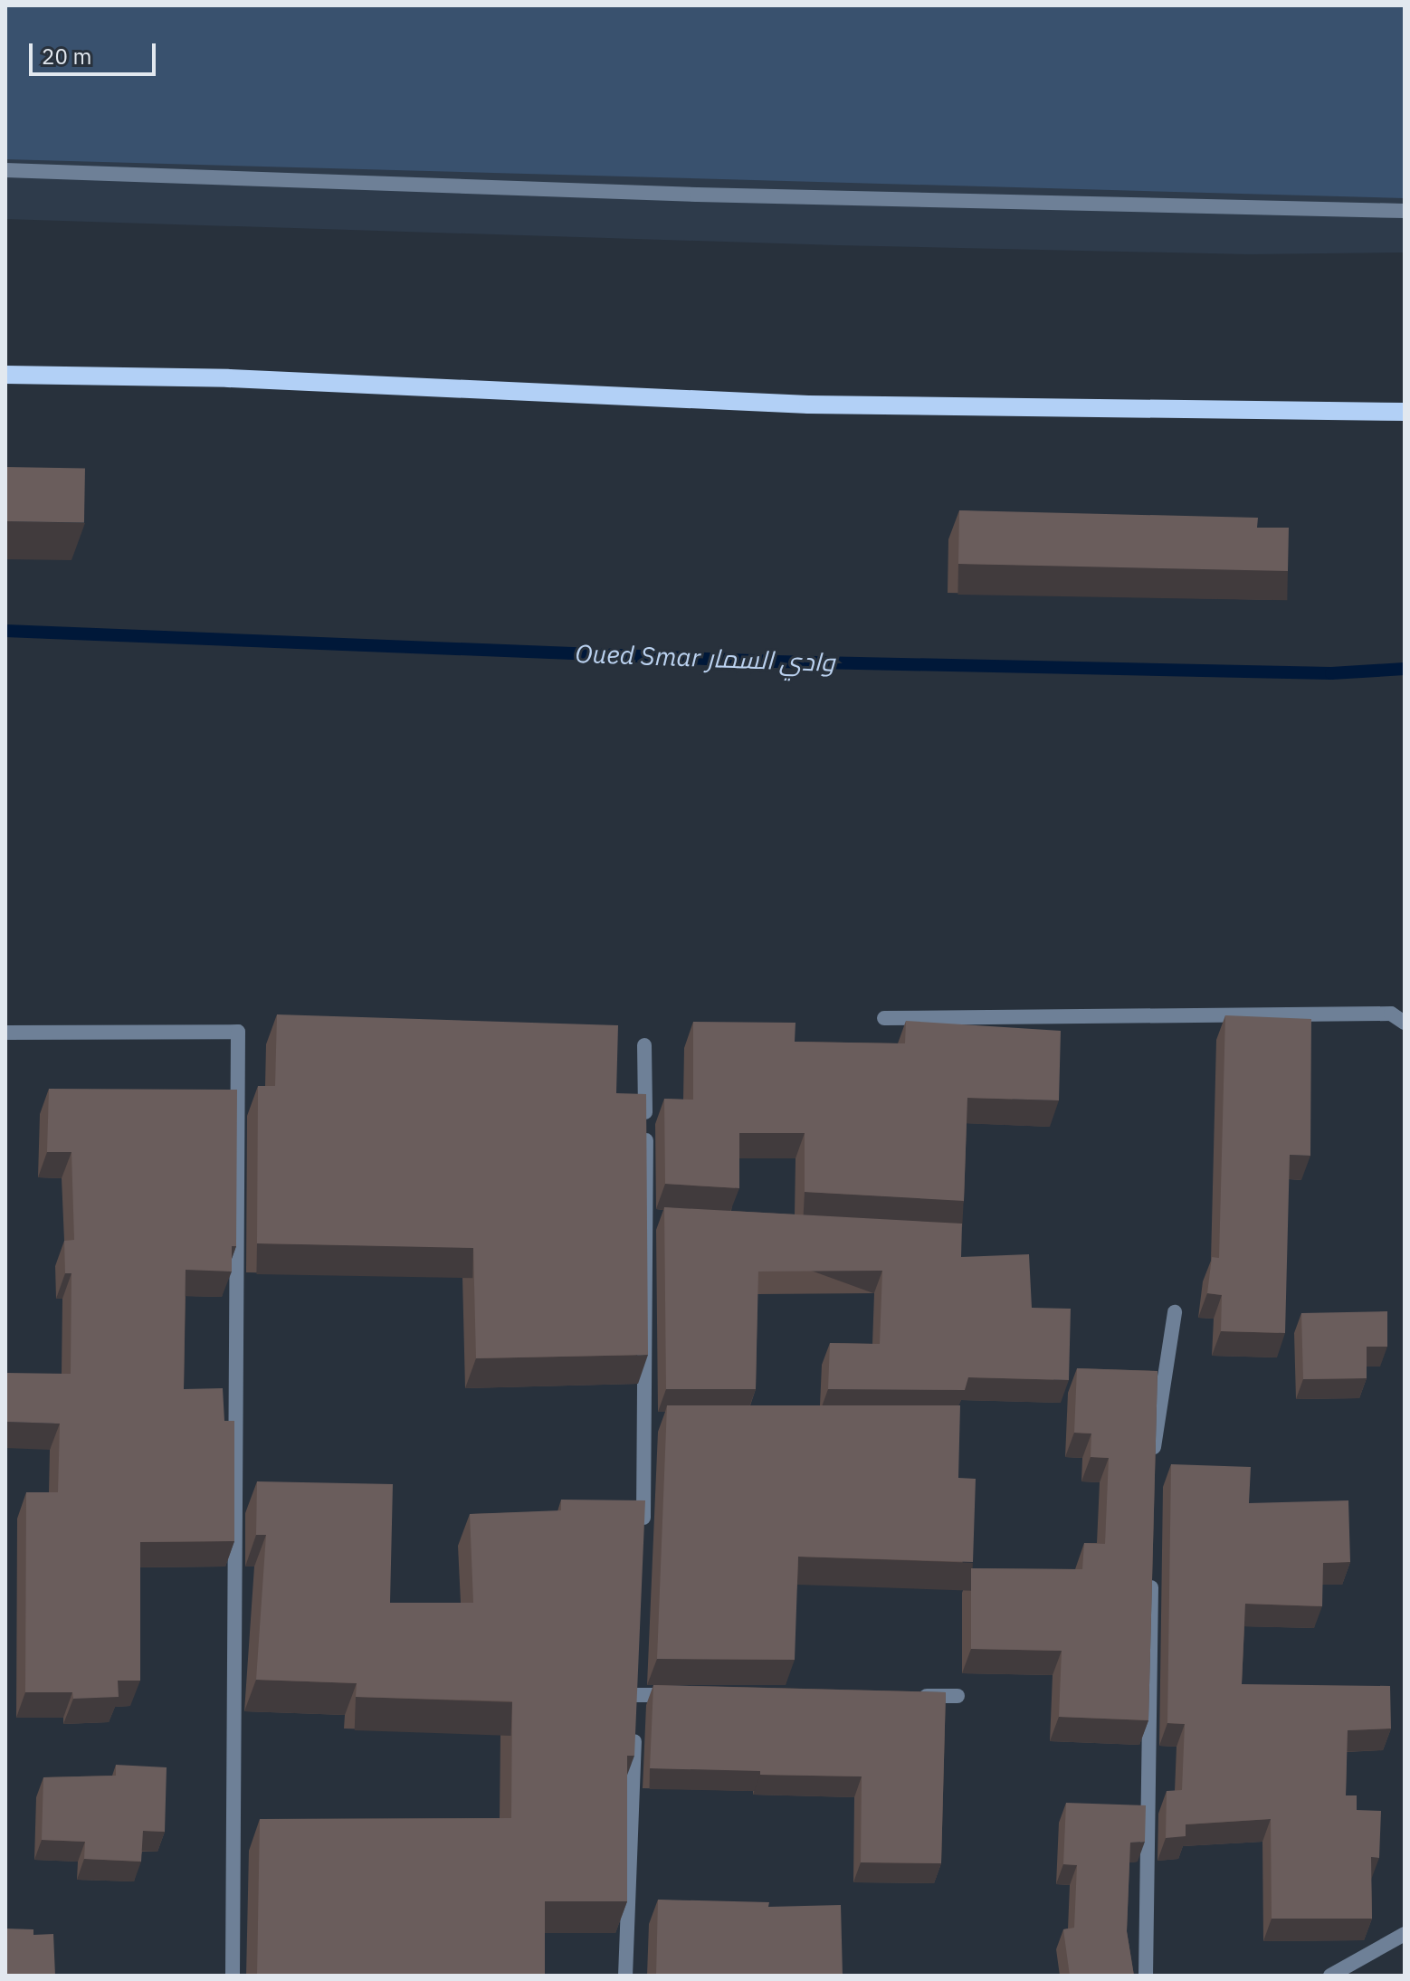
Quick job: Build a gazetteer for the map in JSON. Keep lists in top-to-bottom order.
{
  "water": ["Oued Smar وادي السمار"],
  "scale_bar": "20 m"
}
